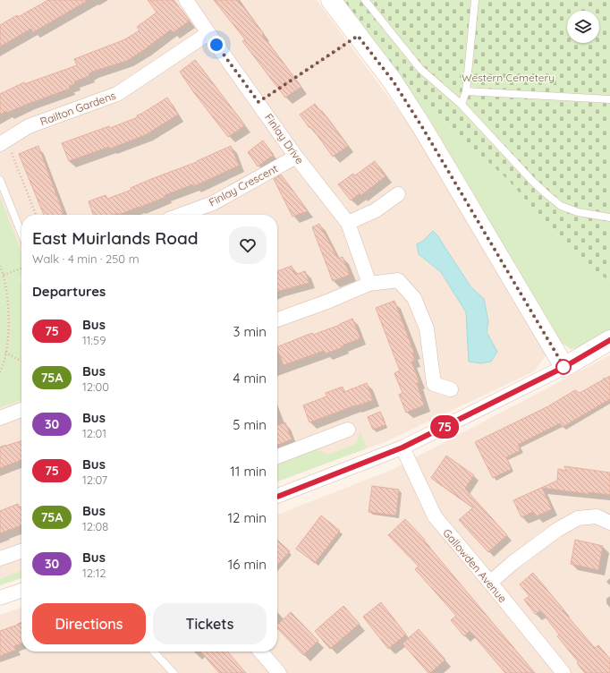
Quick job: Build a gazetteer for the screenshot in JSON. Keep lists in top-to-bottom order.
{
  "streets": {
    "street": [
      "Railton Gardens",
      "Finlay Drive",
      "Finlay Crescent",
      "Gallowden Avenue"
    ]
  },
  "crossings": [
    ["Railton Gardens", "Finlay Drive"],
    ["Finlay Drive", "Finlay Crescent"]
  ],
  "parks": ["Western Cemetery"],
  "lines": ["bus line 75"],
  "page": {
    "on_map": "75",
    "heading": [
      ["East Muirlands Road", "Walk · 4 min · 250 m"],
      "Departures"
    ],
    "list": [
      {
        "mark": "75",
        "name": "Bus",
        "note": "11:59",
        "value": "3 min"
      },
      {
        "mark": "75A",
        "name": "Bus",
        "note": "12:00",
        "value": "4 min"
      },
      {
        "mark": "30",
        "name": "Bus",
        "note": "12:01",
        "value": "5 min"
      },
      {
        "mark": "75",
        "name": "Bus",
        "note": "12:07",
        "value": "11 min"
      },
      {
        "mark": "75A",
        "name": "Bus",
        "note": "12:08",
        "value": "12 min"
      },
      {
        "mark": "30",
        "name": "Bus",
        "note": "12:12",
        "value": "16 min"
      }
    ],
    "buttons": ["Directions", "Tickets"]
  }
}
